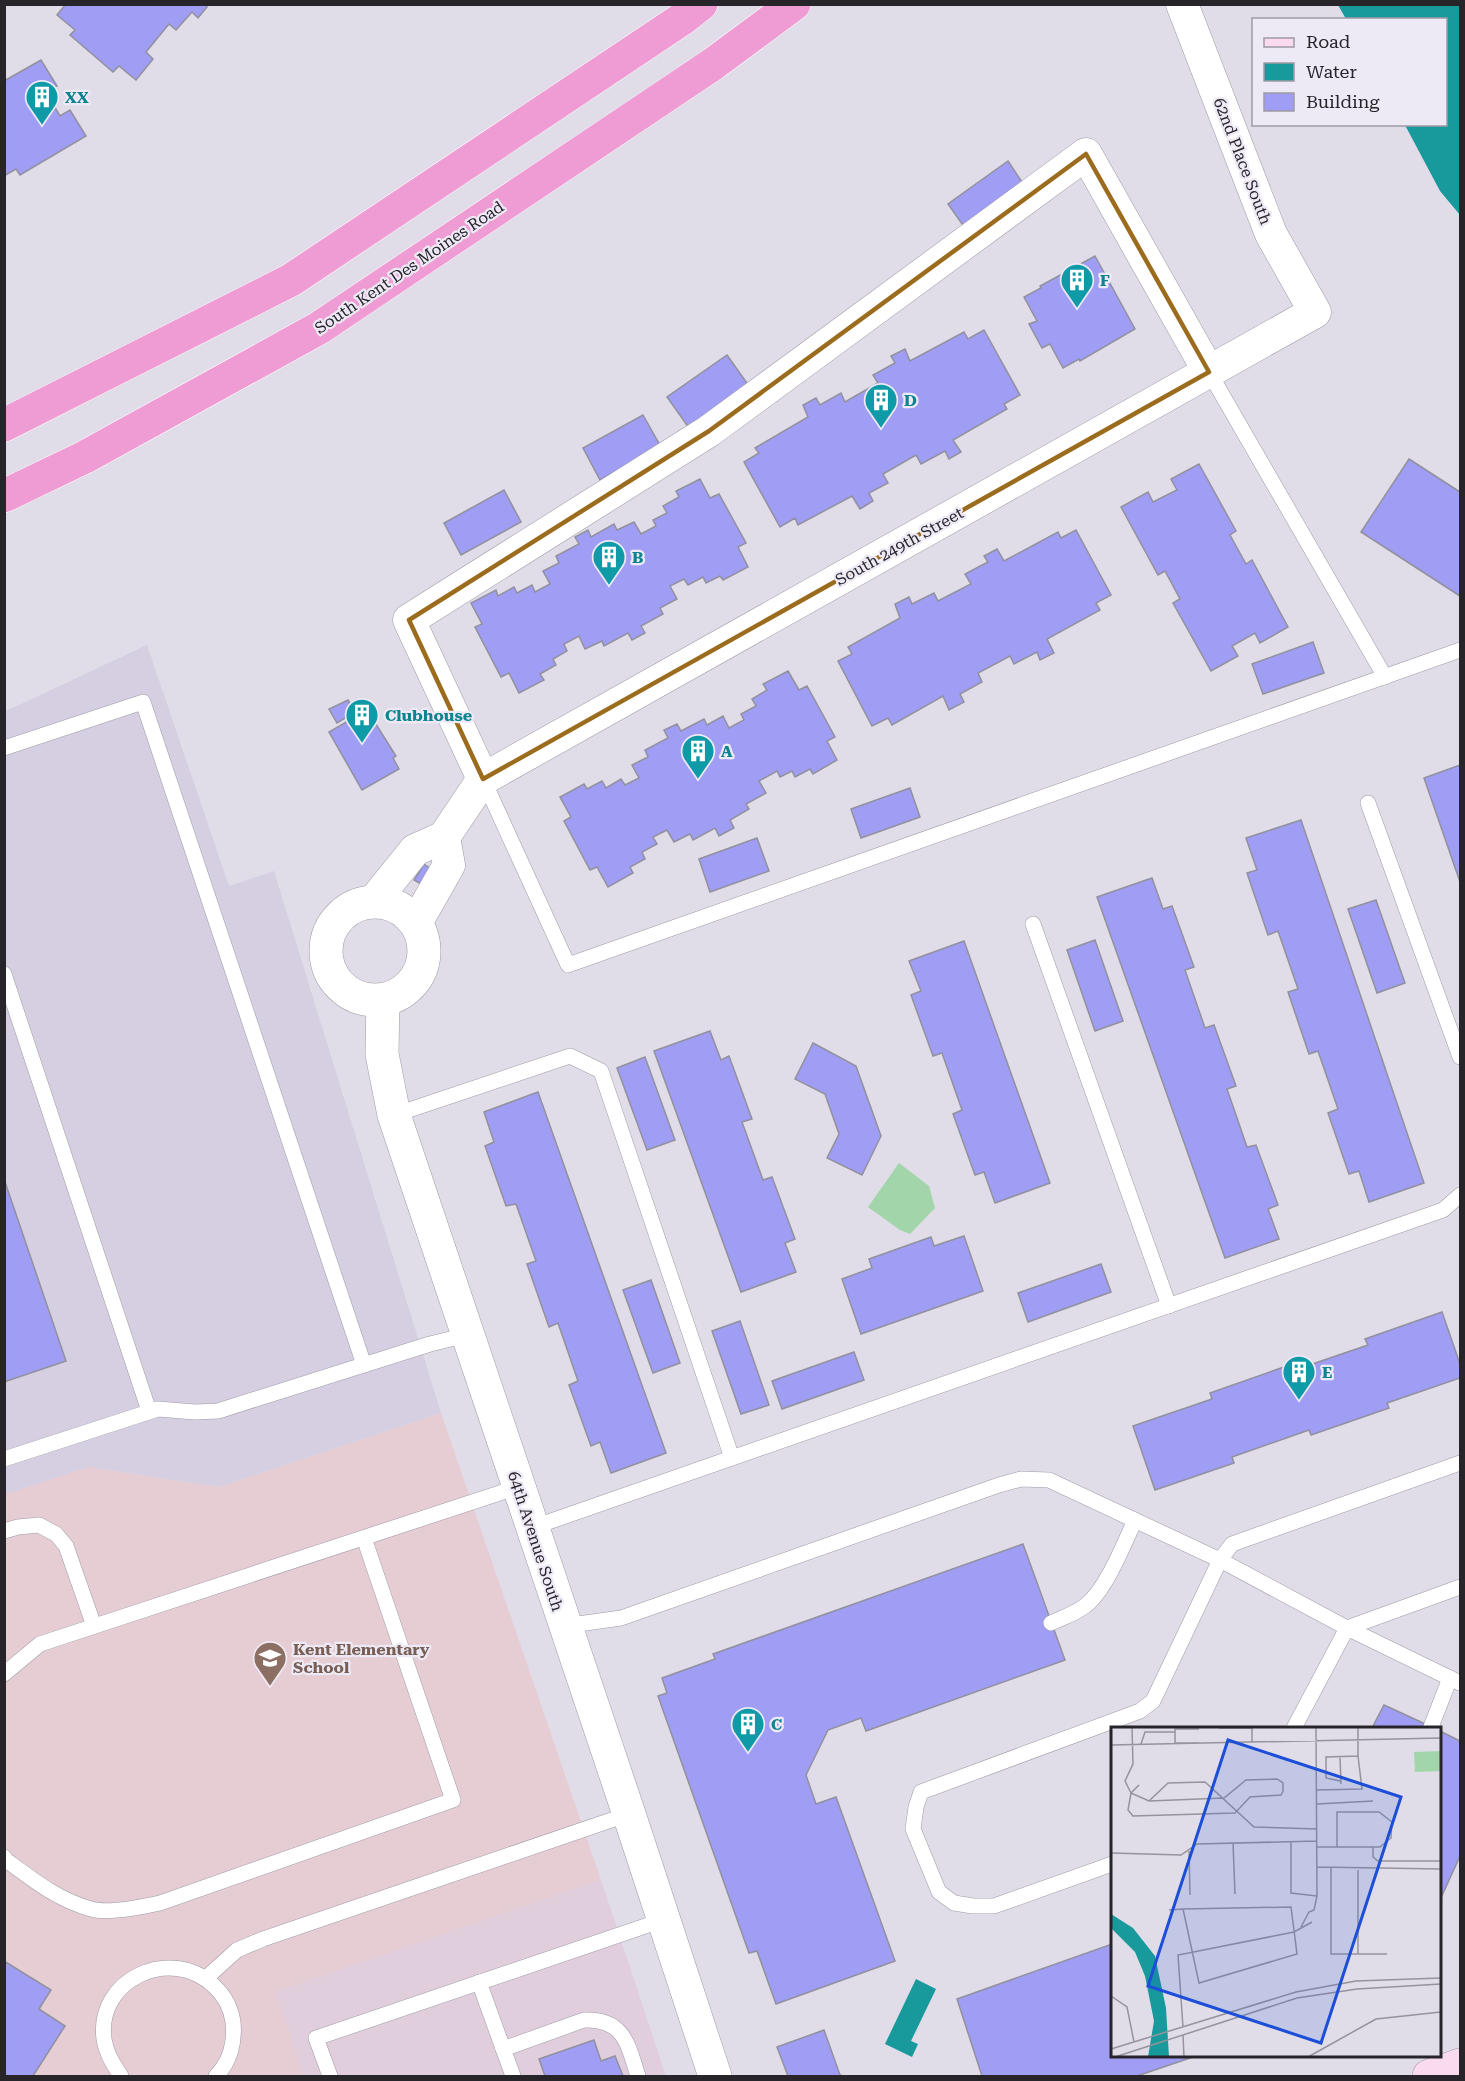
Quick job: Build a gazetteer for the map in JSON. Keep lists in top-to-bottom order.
{
  "streets": {
    "highway": ["South Kent Des Moines Road"],
    "street": ["62nd Place South", "South 249th Street", "64th Avenue South"]
  },
  "crossings": [
    ["62nd Place South", "South 249th Street"]
  ],
  "places": {
    "building": [
      "XX",
      "F",
      "D",
      "B",
      "Clubhouse",
      "A",
      "E",
      "C"
    ],
    "school or university": ["Kent Elementary School"]
  },
  "legend": ["Road", "Water", "Building"]
}
